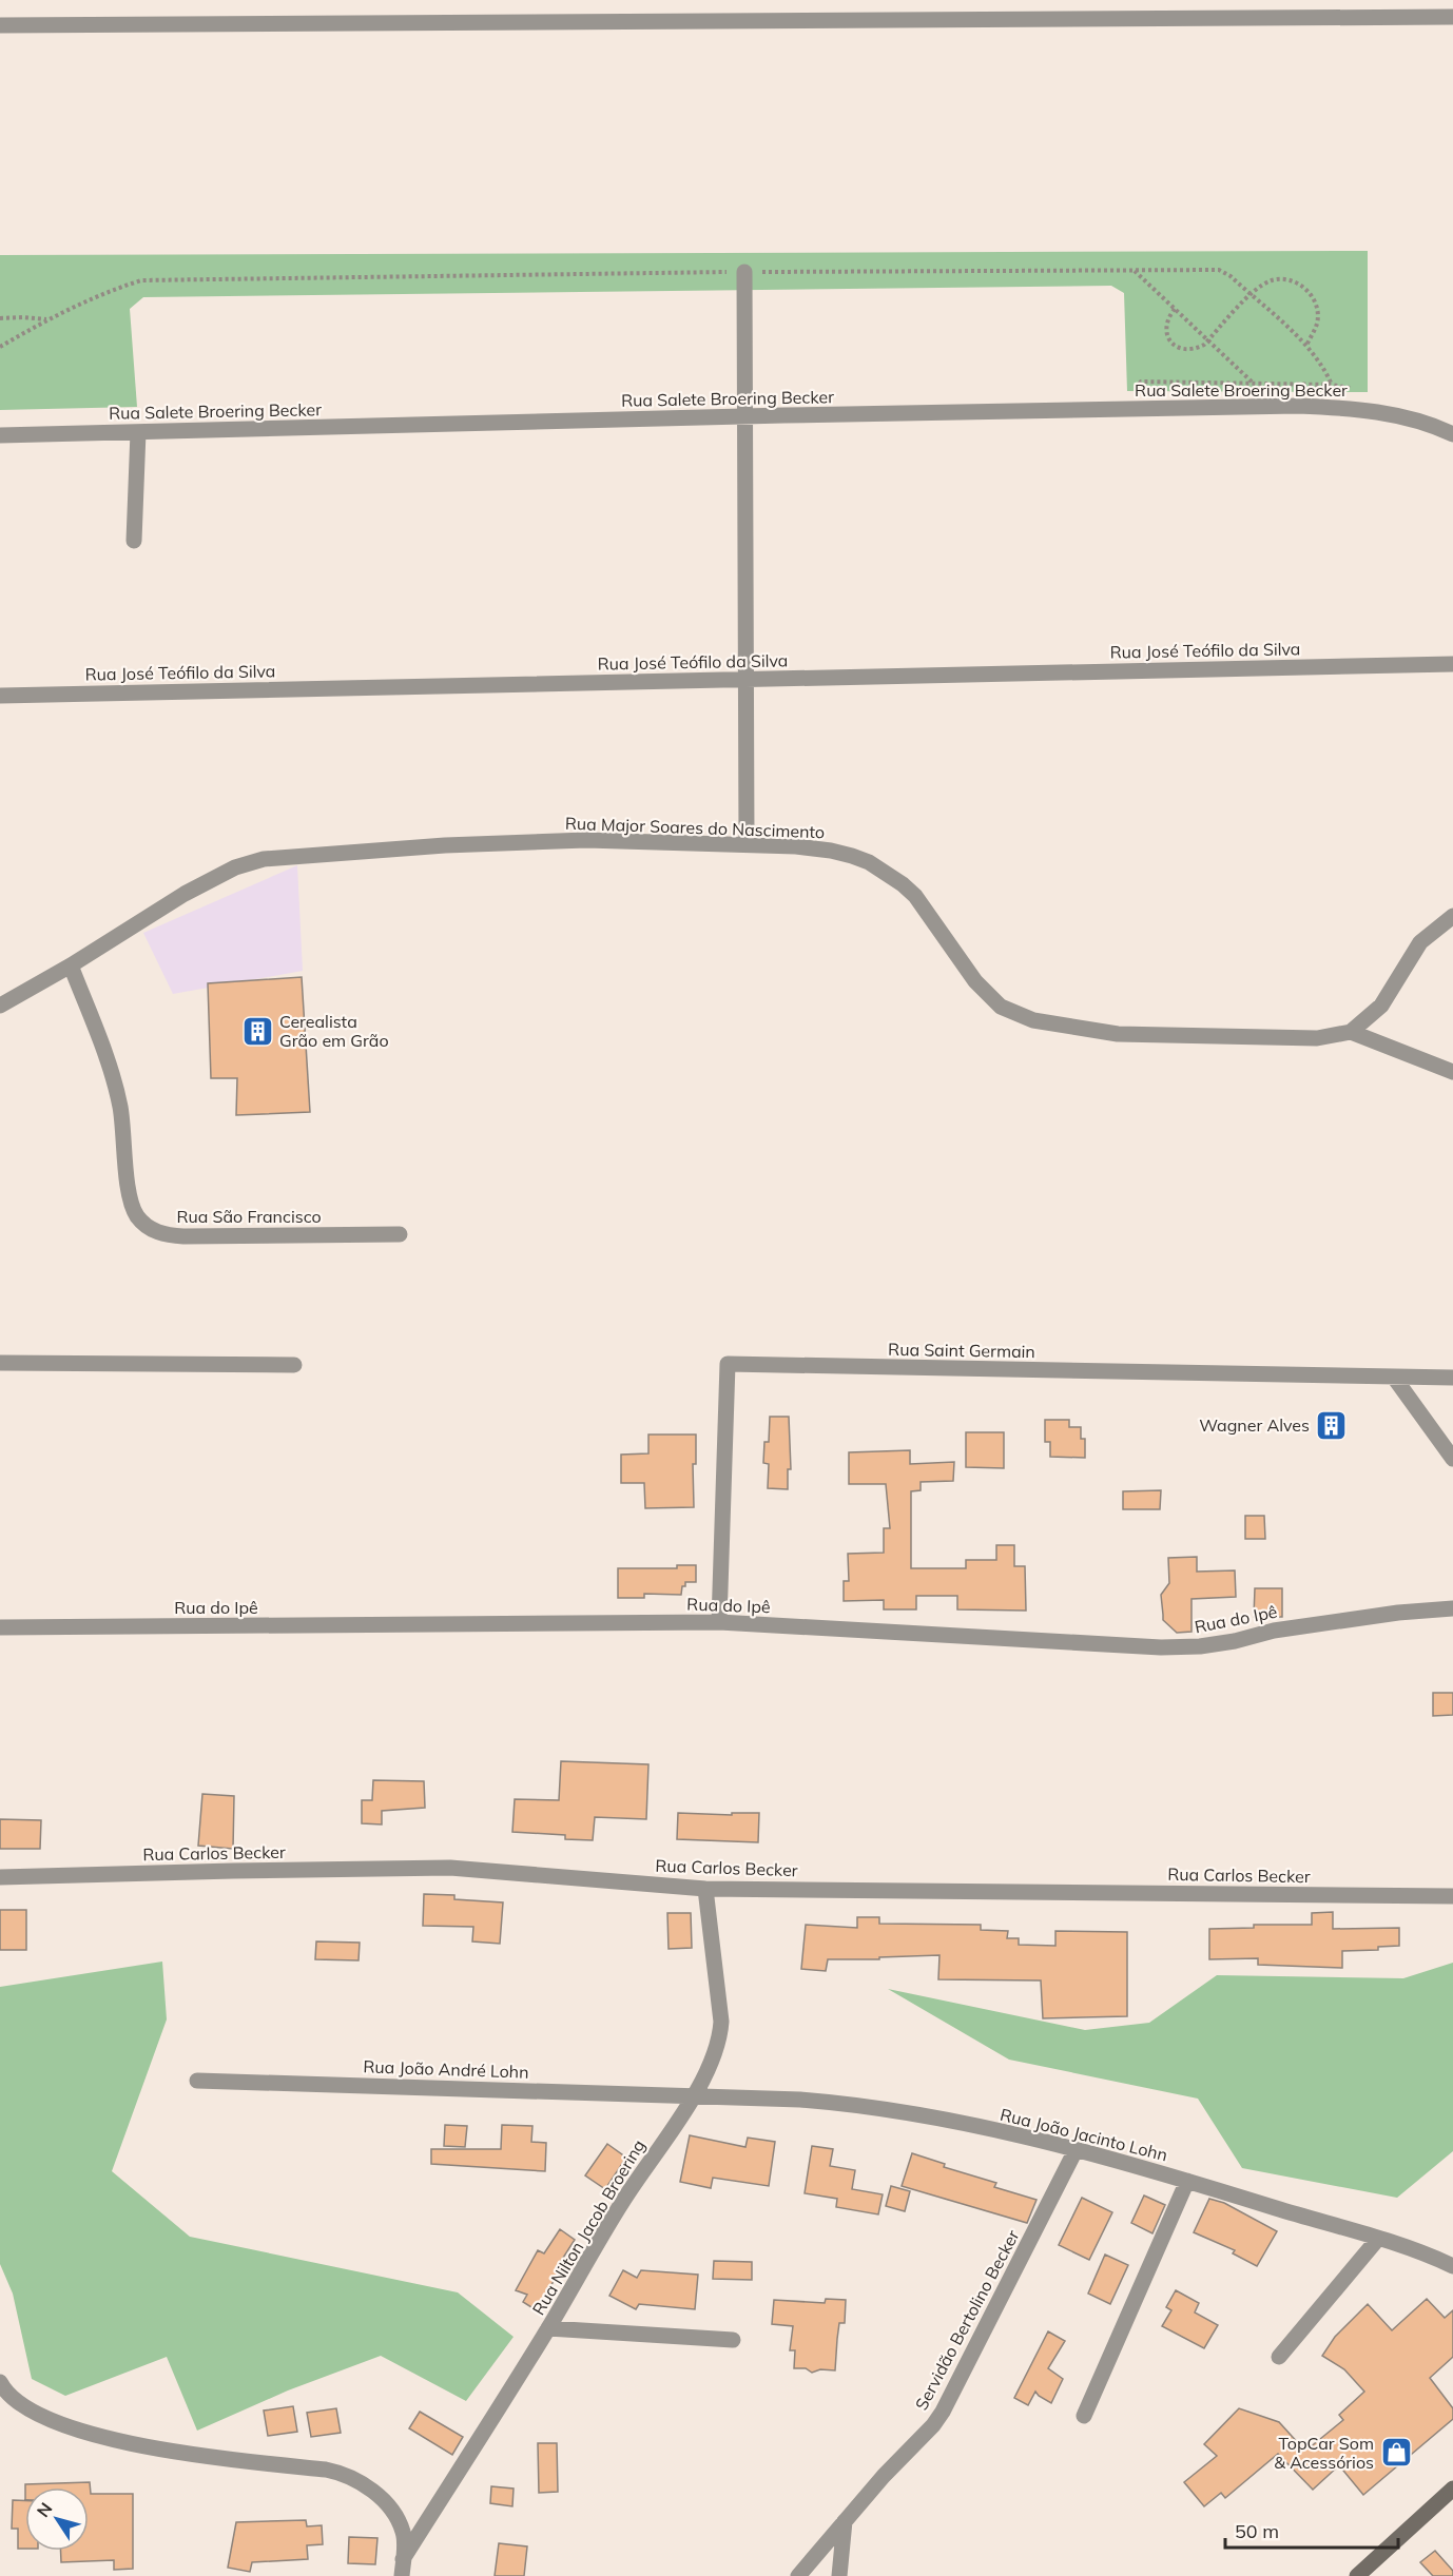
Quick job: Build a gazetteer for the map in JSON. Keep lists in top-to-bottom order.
{
  "streets": {
    "street": [
      "Rua Salete Broering Becker",
      "Rua José Teófilo da Silva",
      "Rua Major Soares do Nascimento",
      "Rua São Francisco",
      "Rua Saint Germain",
      "Rua do Ipê",
      "Rua Carlos Becker",
      "Rua João André Lohn",
      "Rua João Jacinto Lohn",
      "Rua Nilton Jacob Broering",
      "Servidão Bertolino Becker"
    ]
  },
  "crossings": [
    ["Rua Major Soares do Nascimento", "Rua São Francisco"],
    ["Rua Saint Germain", "Rua do Ipê"],
    ["Rua Carlos Becker", "Rua Nilton Jacob Broering"],
    ["Rua João André Lohn", "Rua João Jacinto Lohn"],
    ["Rua João André Lohn", "Rua Nilton Jacob Broering"],
    ["Rua João Jacinto Lohn", "Rua Nilton Jacob Broering"],
    ["Rua João Jacinto Lohn", "Servidão Bertolino Becker"]
  ],
  "places": {
    "building": ["Cerealista Grão em Grão", "Wagner Alves"],
    "shop": ["TopCar Som & Acessórios"]
  },
  "scale_bar": "50 m",
  "north": "top left"
}
